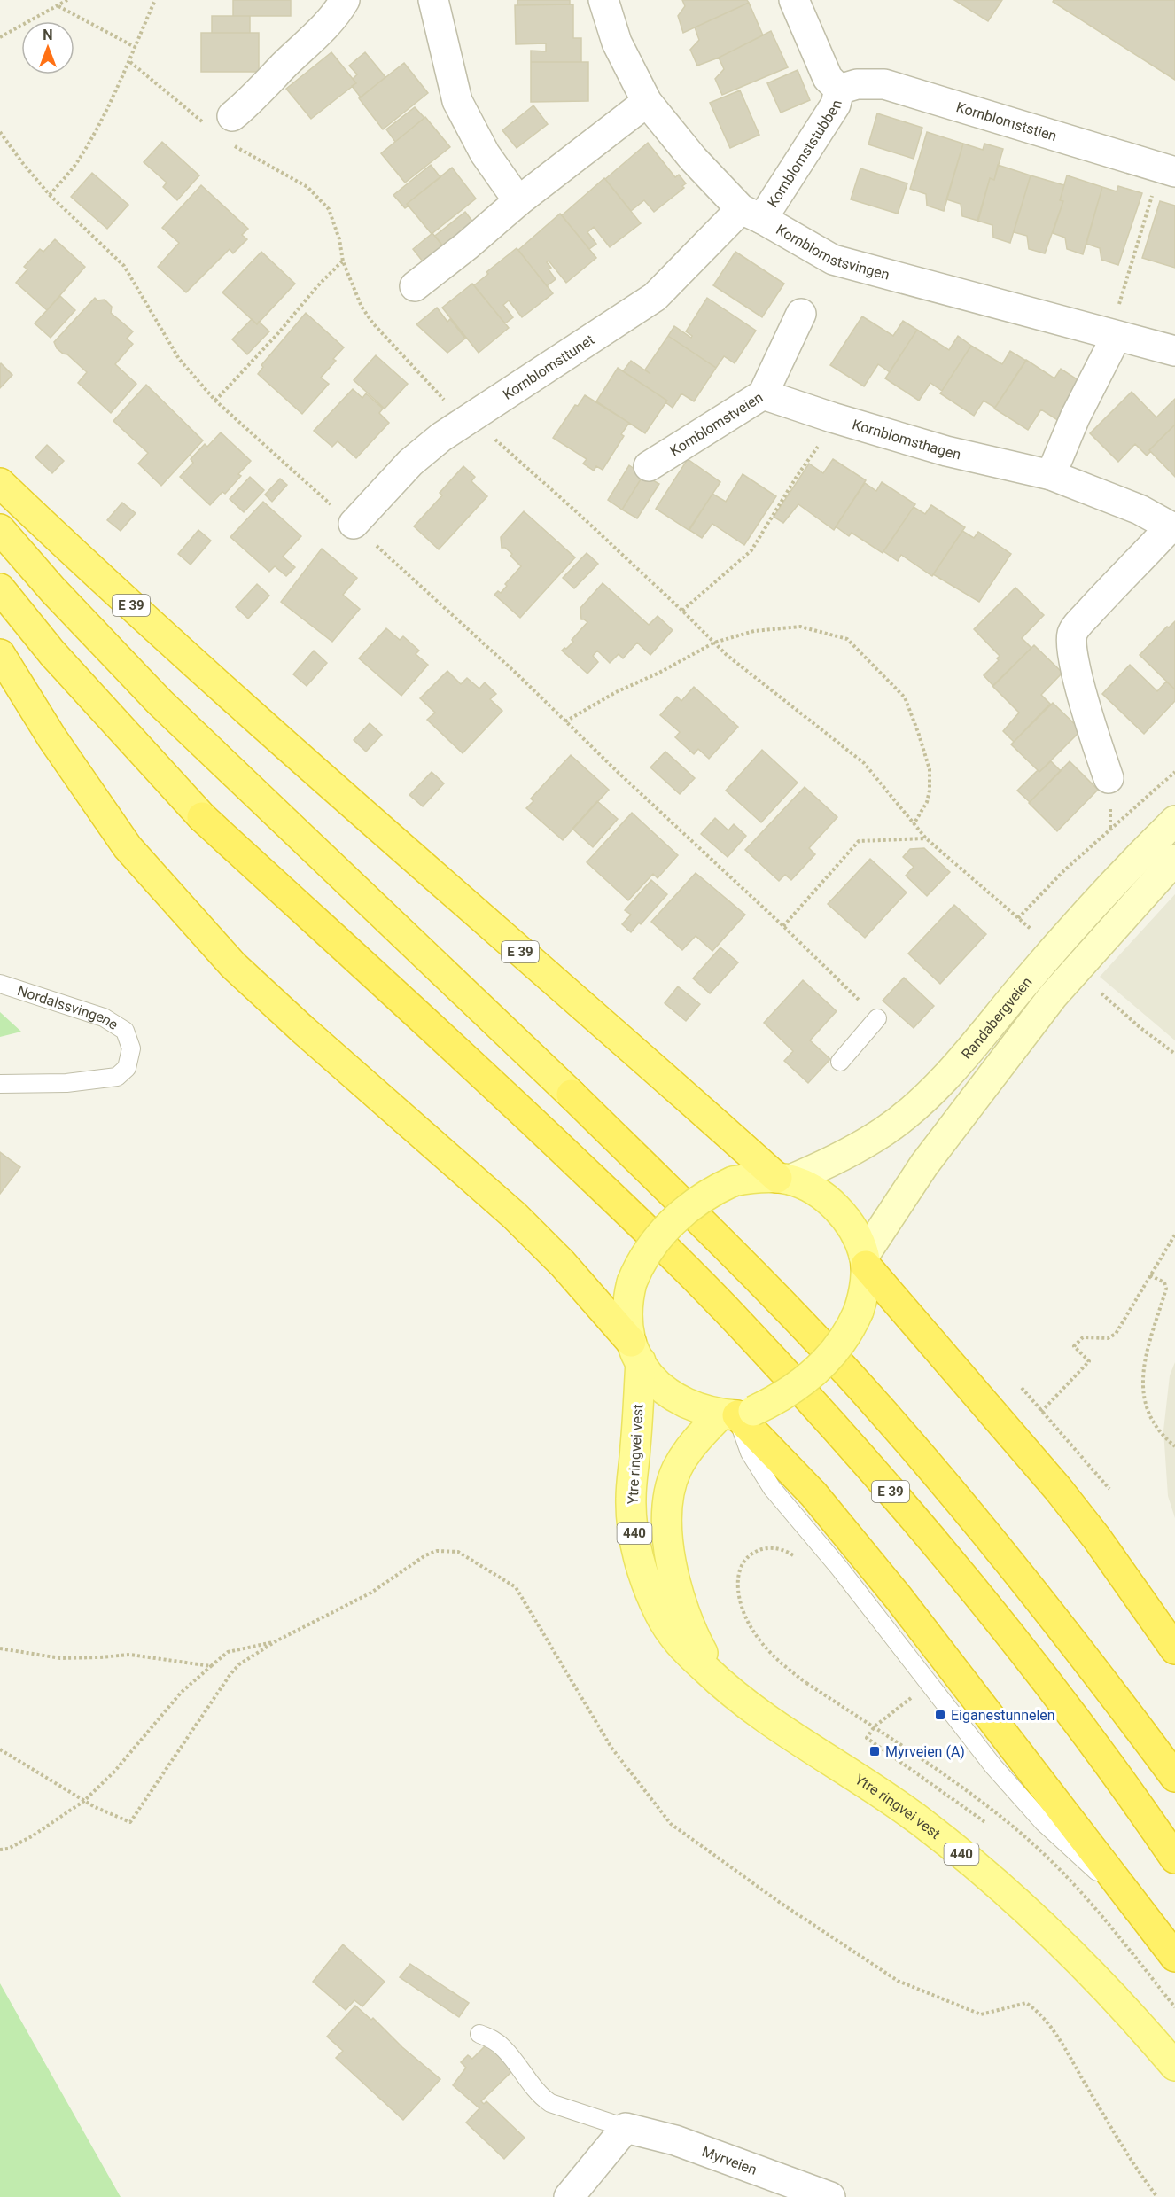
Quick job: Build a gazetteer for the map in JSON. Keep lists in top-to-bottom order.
{
  "streets": {
    "highway": ["E 39"],
    "main road": ["Randabergveien", "Ytre ringvei vest", "440"],
    "street": [
      "Kornblomststien",
      "Kornblomststubben",
      "Kornblomstsvingen",
      "Kornblomsttunet",
      "Kornblomstveien",
      "Kornblomsthagen",
      "Myrveien"
    ],
    "lane": ["Nordalssvingene"]
  },
  "crossings": [
    ["Kornblomststien", "Kornblomststubben"],
    ["Kornblomststubben", "Kornblomstsvingen"],
    ["Kornblomststubben", "Kornblomsttunet"],
    ["Kornblomstsvingen", "Kornblomsttunet"],
    ["Kornblomstveien", "Kornblomsthagen"],
    ["E 39", "Randabergveien"],
    ["E 39", "440"],
    ["Randabergveien", "440"],
    ["Ytre ringvei vest", "440"]
  ],
  "places": {
    "transit": ["Eiganestunnelen", "Myrveien (A)"]
  },
  "north": "top"
}
